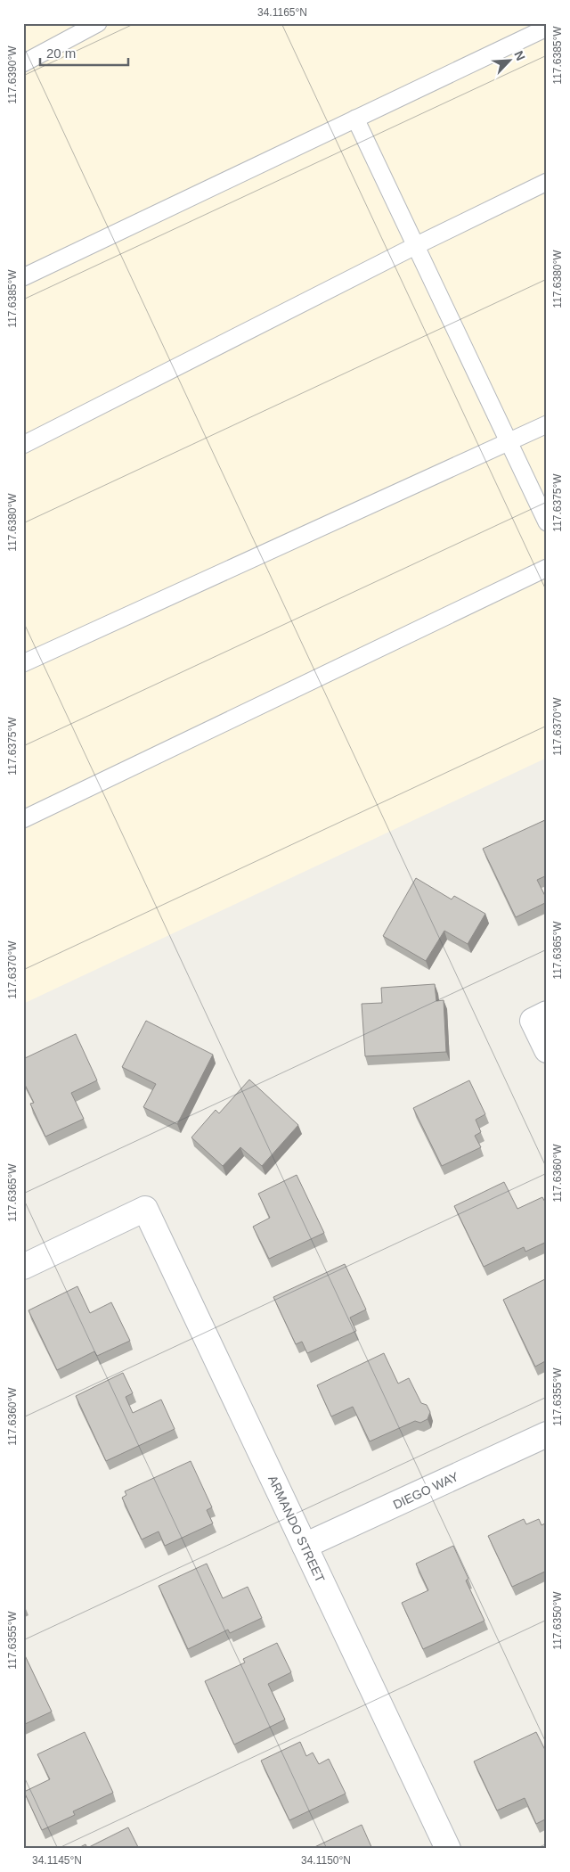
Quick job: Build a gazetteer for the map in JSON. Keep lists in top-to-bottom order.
{
  "streets": {
    "street": ["DIEGO WAY", "ARMANDO STREET"]
  },
  "crossings": [
    ["DIEGO WAY", "ARMANDO STREET"]
  ],
  "scale_bar": "20 m",
  "north": "top right",
  "coordinates": [
    "34.1165°N",
    "117.6385°W",
    "117.6390°W",
    "117.6380°W",
    "117.6375°W",
    "117.6370°W",
    "117.6365°W",
    "117.6360°W",
    "117.6355°W",
    "117.6350°W",
    "34.1145°N",
    "34.1150°N"
  ]
}
